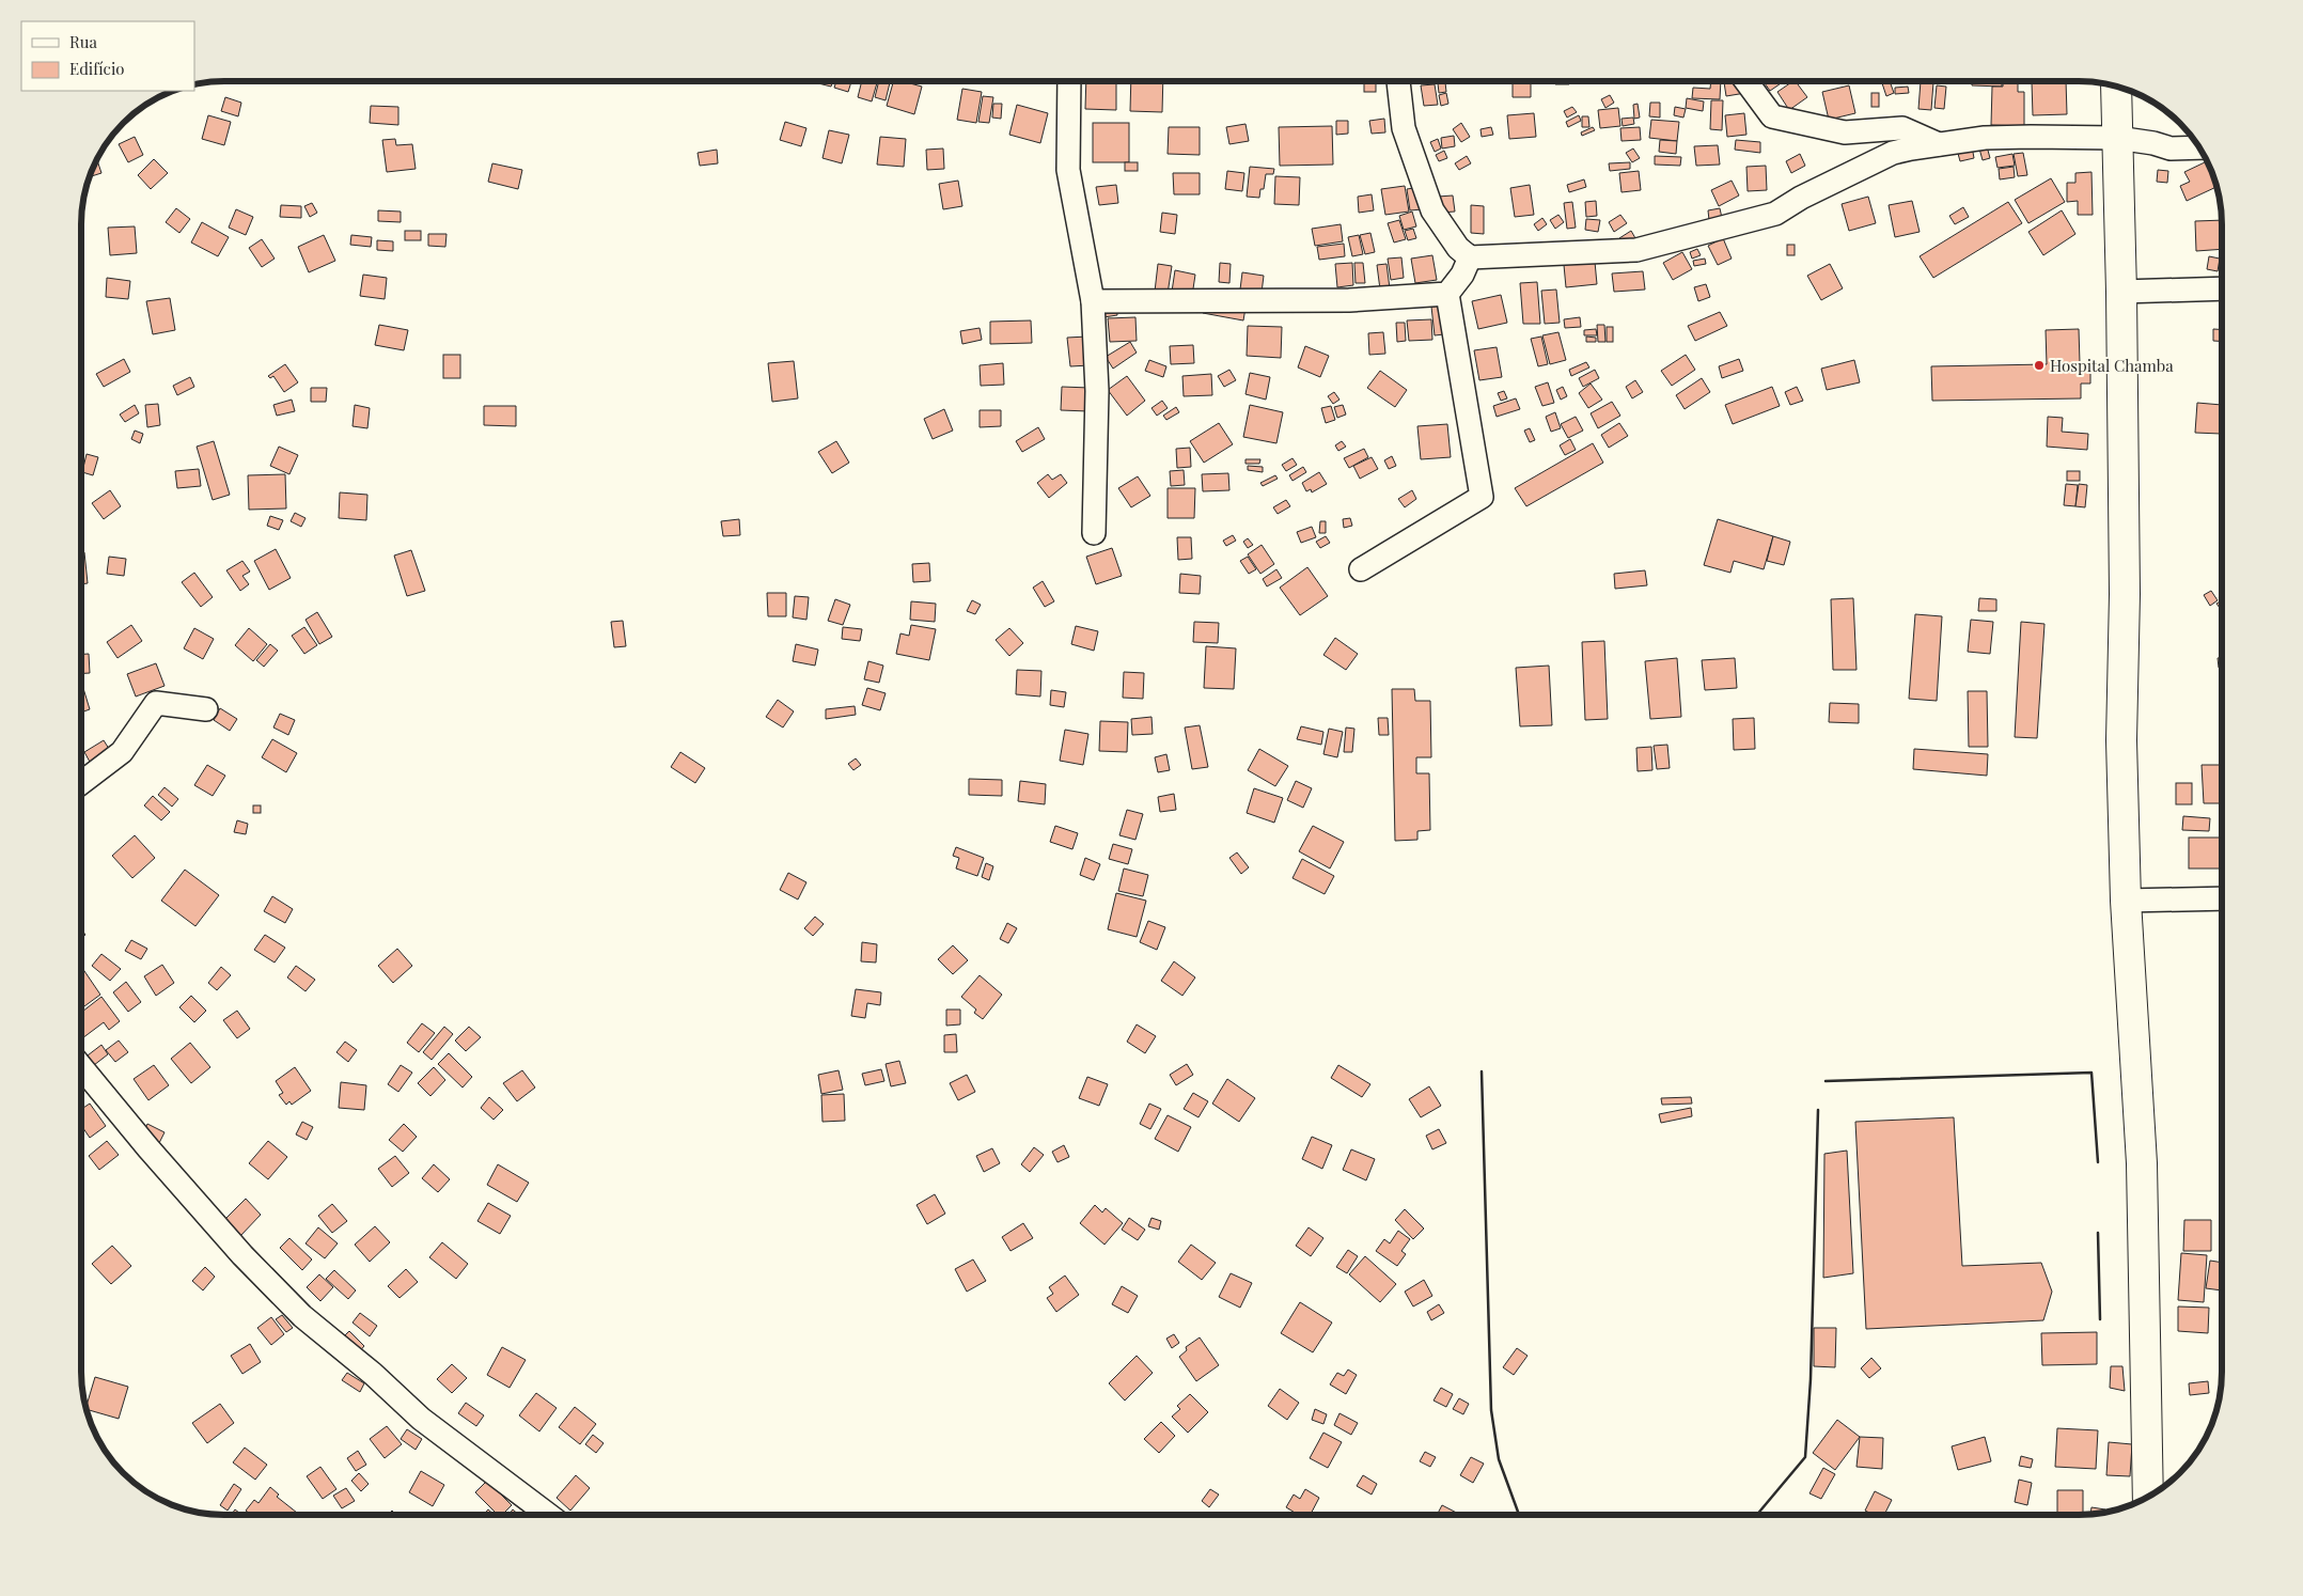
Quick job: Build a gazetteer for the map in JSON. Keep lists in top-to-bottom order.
{
  "places": ["Hospital Chamba"],
  "legend": ["Rua", "Edifício"]
}
